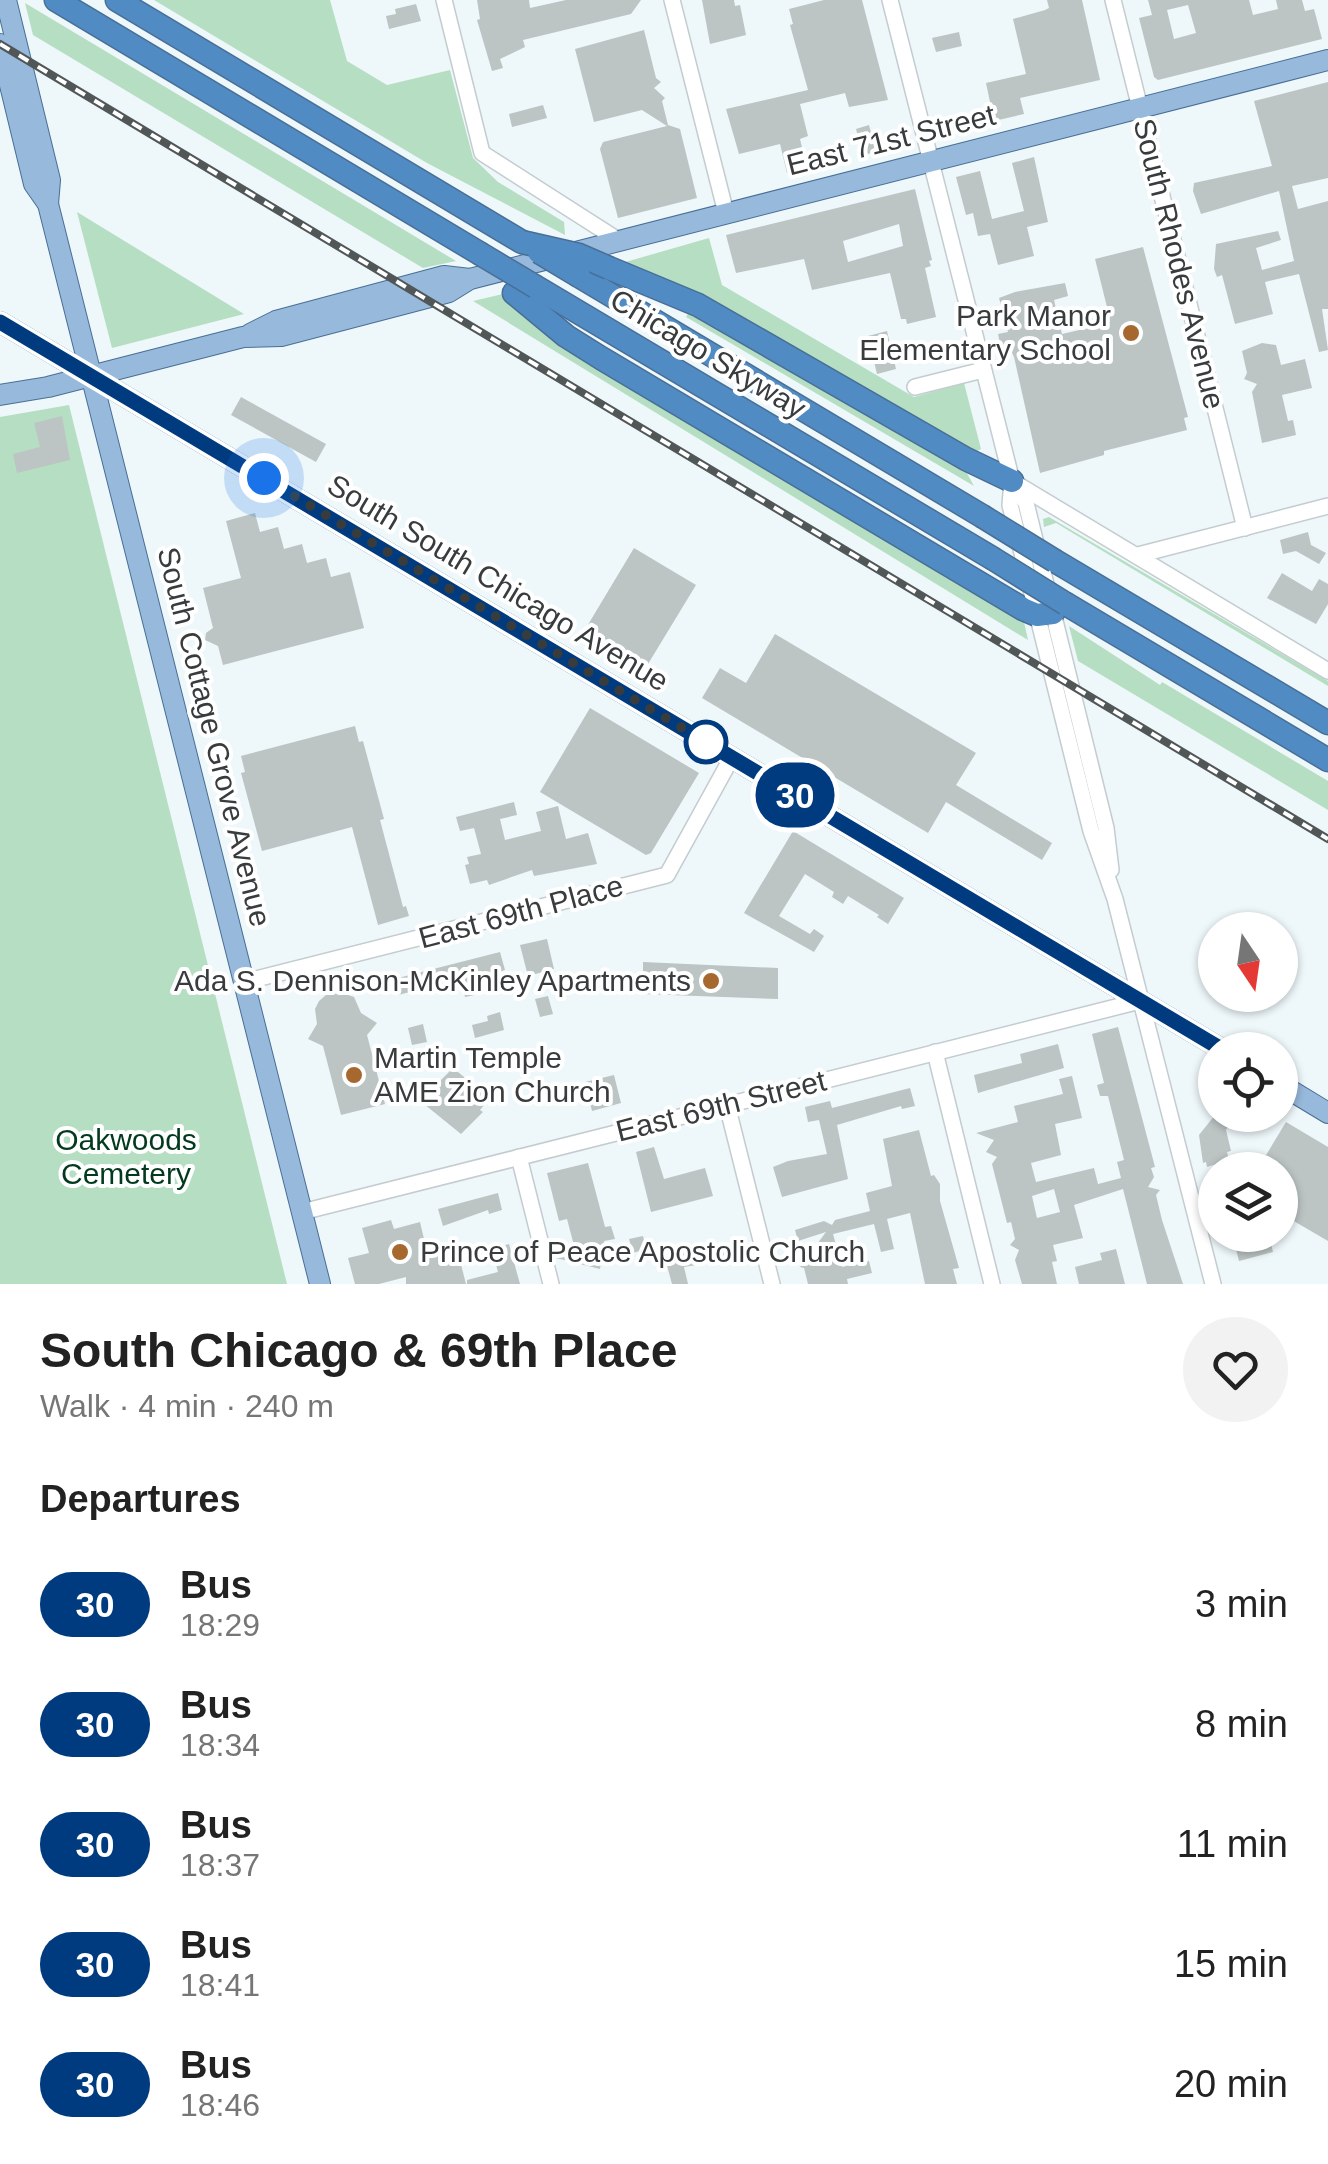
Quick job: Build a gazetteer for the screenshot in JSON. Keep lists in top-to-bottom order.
{
  "streets": {
    "highway": ["Chicago Skyway"],
    "main road": ["East 71st Street", "South South Chicago Avenue", "South Cottage Grove Avenue"],
    "street": ["South Rhodes Avenue", "East 69th Place", "East 69th Street"]
  },
  "crossings": [
    ["East 71st Street", "South Rhodes Avenue"],
    ["East 71st Street", "South South Chicago Avenue"],
    ["East 71st Street", "South Cottage Grove Avenue"],
    ["South South Chicago Avenue", "South Cottage Grove Avenue"],
    ["South South Chicago Avenue", "East 69th Place"],
    ["South South Chicago Avenue", "East 69th Street"],
    ["South Cottage Grove Avenue", "East 69th Place"],
    ["South Cottage Grove Avenue", "East 69th Street"]
  ],
  "parks": ["Oakwoods Cemetery"],
  "places": [
    "Park Manor Elementary School",
    "Ada S. Dennison-McKinley Apartments",
    "Martin Temple AME Zion Church",
    "Prince of Peace Apostolic Church"
  ],
  "lines": ["bus line 30"],
  "north": "bottom",
  "page": {
    "on_map": "30",
    "heading": [
      ["South Chicago & 69th Place", "Walk · 4 min · 240 m"],
      "Departures"
    ],
    "list": [
      {
        "mark": "30",
        "name": "Bus",
        "note": "18:29",
        "value": "3 min"
      },
      {
        "mark": "30",
        "name": "Bus",
        "note": "18:34",
        "value": "8 min"
      },
      {
        "mark": "30",
        "name": "Bus",
        "note": "18:37",
        "value": "11 min"
      },
      {
        "mark": "30",
        "name": "Bus",
        "note": "18:41",
        "value": "15 min"
      },
      {
        "mark": "30",
        "name": "Bus",
        "note": "18:46",
        "value": "20 min"
      }
    ]
  }
}
